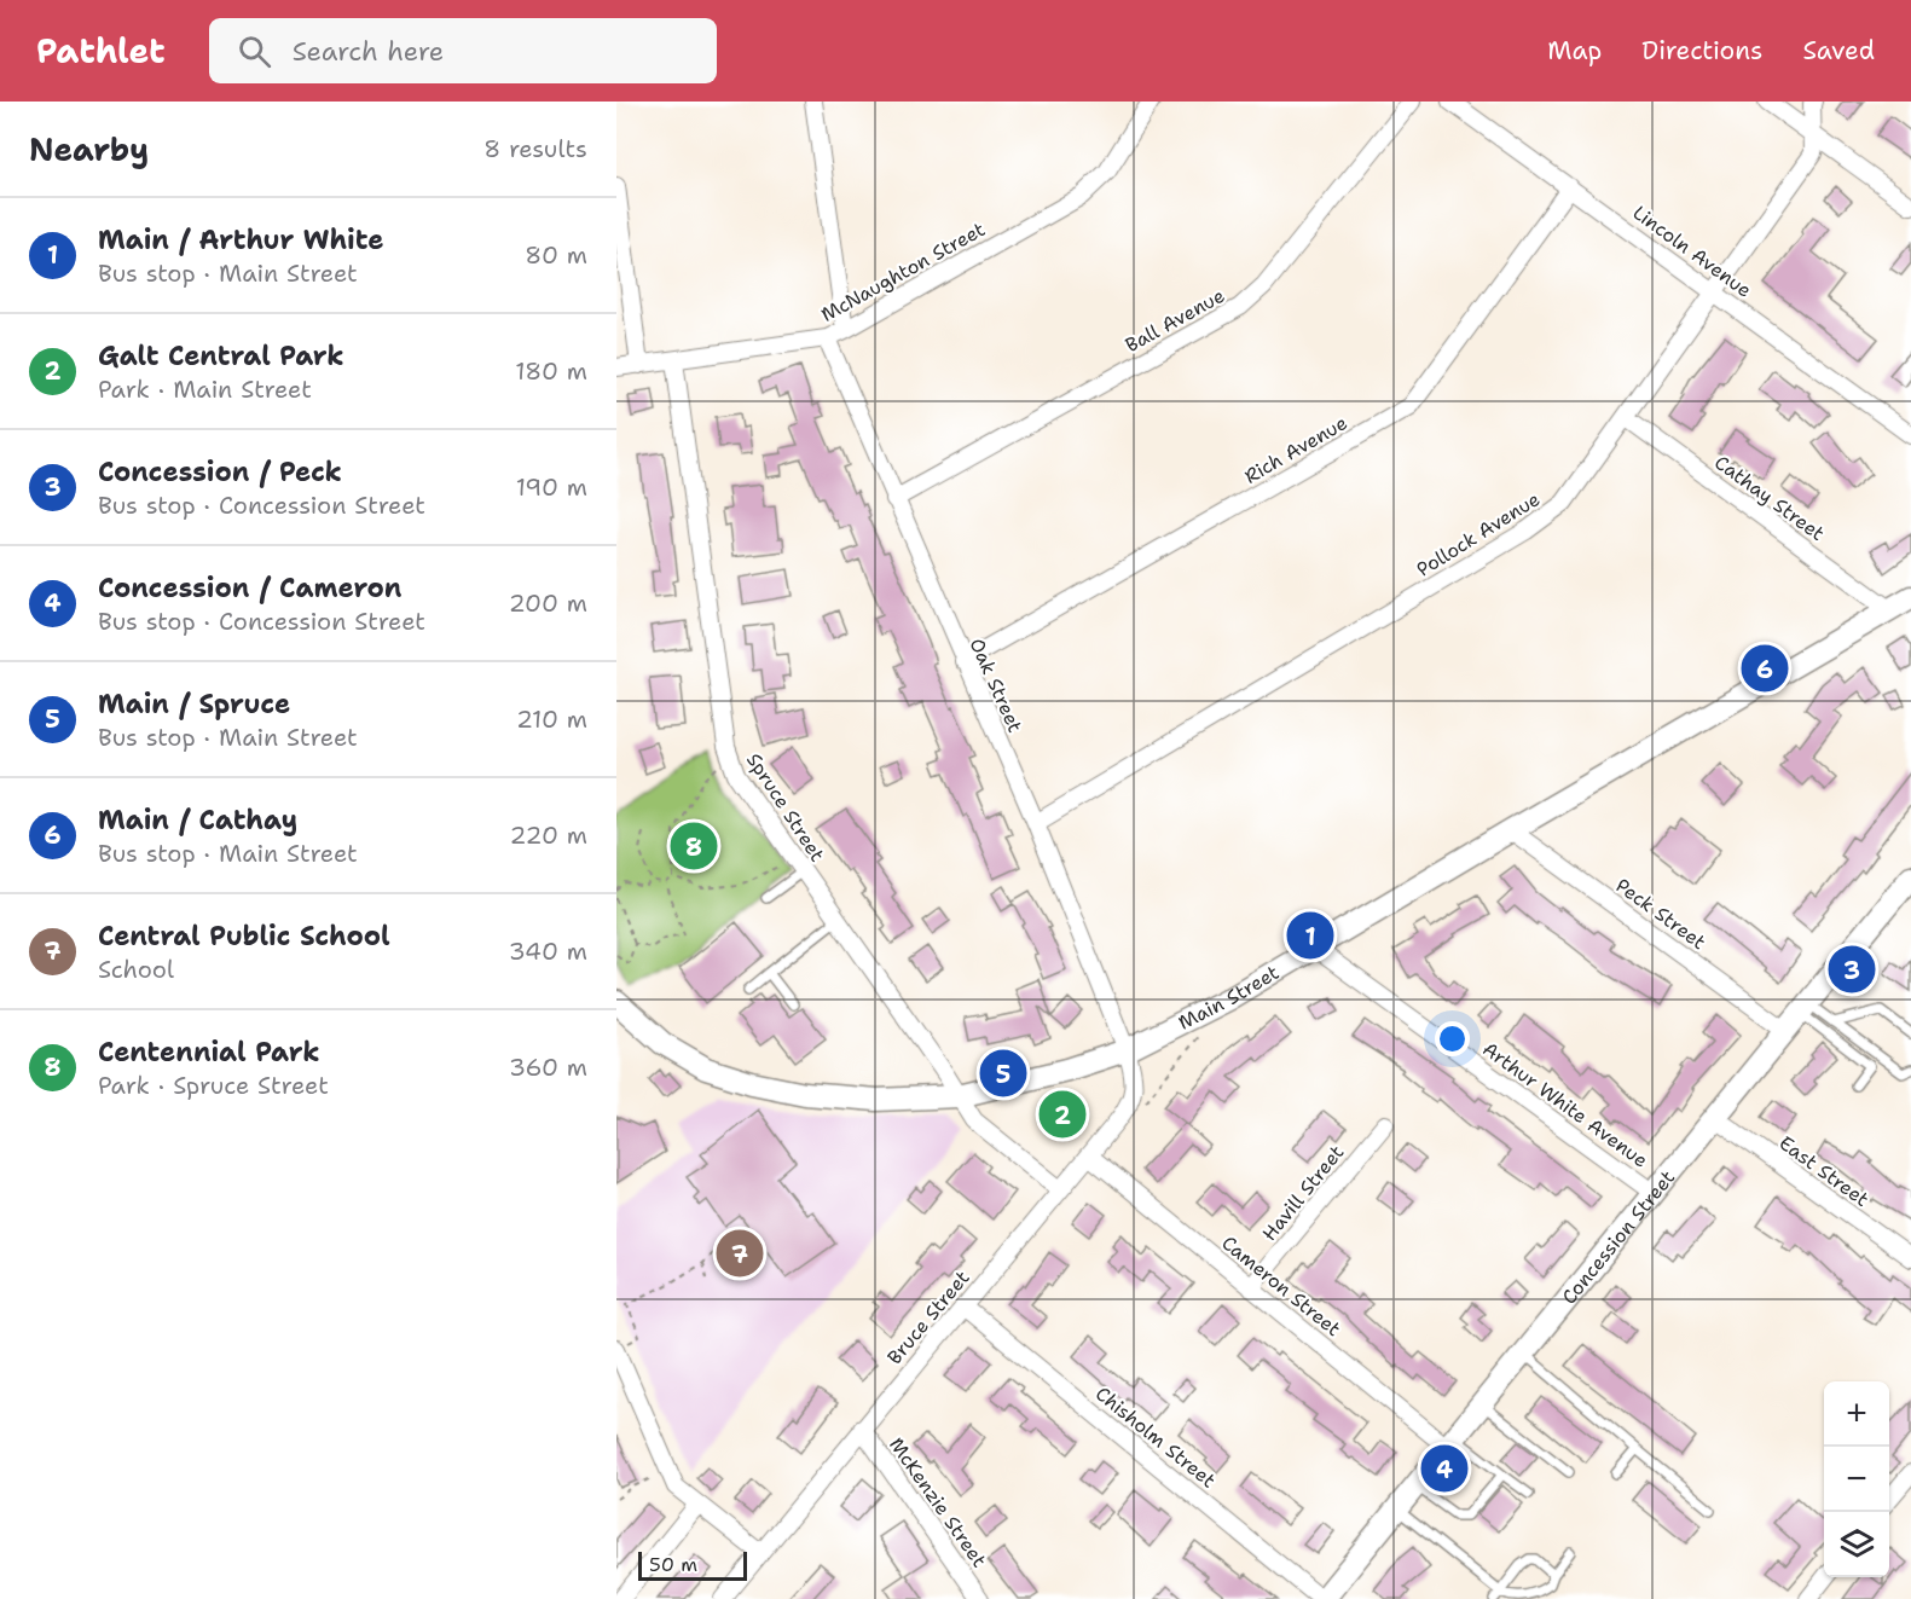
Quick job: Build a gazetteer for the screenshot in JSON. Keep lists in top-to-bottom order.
{
  "streets": {
    "main road": ["Main Street", "Concession Street"],
    "street": [
      "Lincoln Avenue",
      "McNaughton Street",
      "Ball Avenue",
      "Rich Avenue",
      "Cathay Street",
      "Pollock Avenue",
      "Oak Street",
      "Spruce Street",
      "Peck Street",
      "Arthur White Avenue",
      "East Street",
      "Havill Street",
      "Cameron Street",
      "Bruce Street",
      "Chisholm Street",
      "McKenzie Street"
    ]
  },
  "crossings": [
    ["Lincoln Avenue", "Rich Avenue"],
    ["Lincoln Avenue", "Pollock Avenue"],
    ["McNaughton Street", "Oak Street"],
    ["McNaughton Street", "Spruce Street"],
    ["Ball Avenue", "Oak Street"],
    ["Rich Avenue", "Oak Street"],
    ["Cathay Street", "Pollock Avenue"],
    ["Cathay Street", "Main Street"],
    ["Pollock Avenue", "Oak Street"],
    ["Oak Street", "Main Street"],
    ["Oak Street", "Bruce Street"],
    ["Spruce Street", "Main Street"],
    ["Spruce Street", "Bruce Street"],
    ["Peck Street", "Main Street"],
    ["Peck Street", "Concession Street"],
    ["Main Street", "Arthur White Avenue"],
    ["Main Street", "Bruce Street"],
    ["Arthur White Avenue", "Concession Street"],
    ["East Street", "Concession Street"],
    ["Havill Street", "Cameron Street"],
    ["Concession Street", "Cameron Street"],
    ["Concession Street", "Chisholm Street"],
    ["Cameron Street", "Bruce Street"],
    ["Bruce Street", "Chisholm Street"],
    ["Bruce Street", "McKenzie Street"]
  ],
  "scale_bar": "50 m",
  "page": {
    "header": "Pathlet",
    "search": "Search here",
    "nav": ["Map", "Directions", "Saved"],
    "heading": ["Nearby", "8 results"],
    "list": [
      {
        "mark": "1",
        "name": "Main / Arthur White",
        "note": "Bus stop · Main Street",
        "value": "80 m"
      },
      {
        "mark": "2",
        "name": "Galt Central Park",
        "note": "Park · Main Street",
        "value": "180 m"
      },
      {
        "mark": "3",
        "name": "Concession / Peck",
        "note": "Bus stop · Concession Street",
        "value": "190 m"
      },
      {
        "mark": "4",
        "name": "Concession / Cameron",
        "note": "Bus stop · Concession Street",
        "value": "200 m"
      },
      {
        "mark": "5",
        "name": "Main / Spruce",
        "note": "Bus stop · Main Street",
        "value": "210 m"
      },
      {
        "mark": "6",
        "name": "Main / Cathay",
        "note": "Bus stop · Main Street",
        "value": "220 m"
      },
      {
        "mark": "7",
        "name": "Central Public School",
        "note": "School",
        "value": "340 m"
      },
      {
        "mark": "8",
        "name": "Centennial Park",
        "note": "Park · Spruce Street",
        "value": "360 m"
      }
    ],
    "pins": [
      "6",
      "8",
      "1",
      "3",
      "5",
      "2",
      "7",
      "4"
    ],
    "map_buttons": ["+", "−"],
    "scale": "50 m"
  }
}
